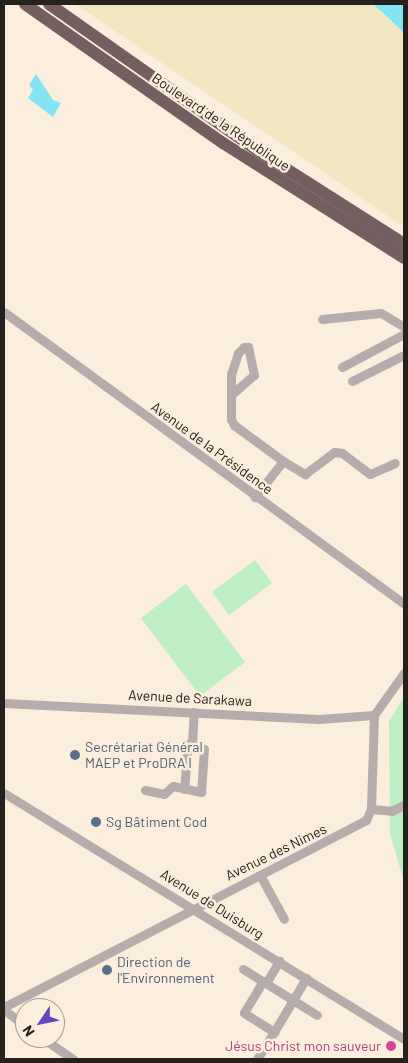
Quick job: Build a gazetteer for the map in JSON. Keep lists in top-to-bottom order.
{
  "streets": {
    "highway": ["Boulevard de la République"],
    "street": [
      "Avenue de la Présidence",
      "Avenue de Sarakawa",
      "Avenue des Nimes",
      "Avenue de Duisburg"
    ]
  },
  "crossings": [
    ["Avenue des Nimes", "Avenue de Duisburg"]
  ],
  "places": [
    "Secrétariat Général MAEP et ProDRA I",
    "Sg Bâtiment Cod",
    "Direction de l'Environnement",
    "Jésus Christ mon sauveur"
  ],
  "north": "bottom left"
}
